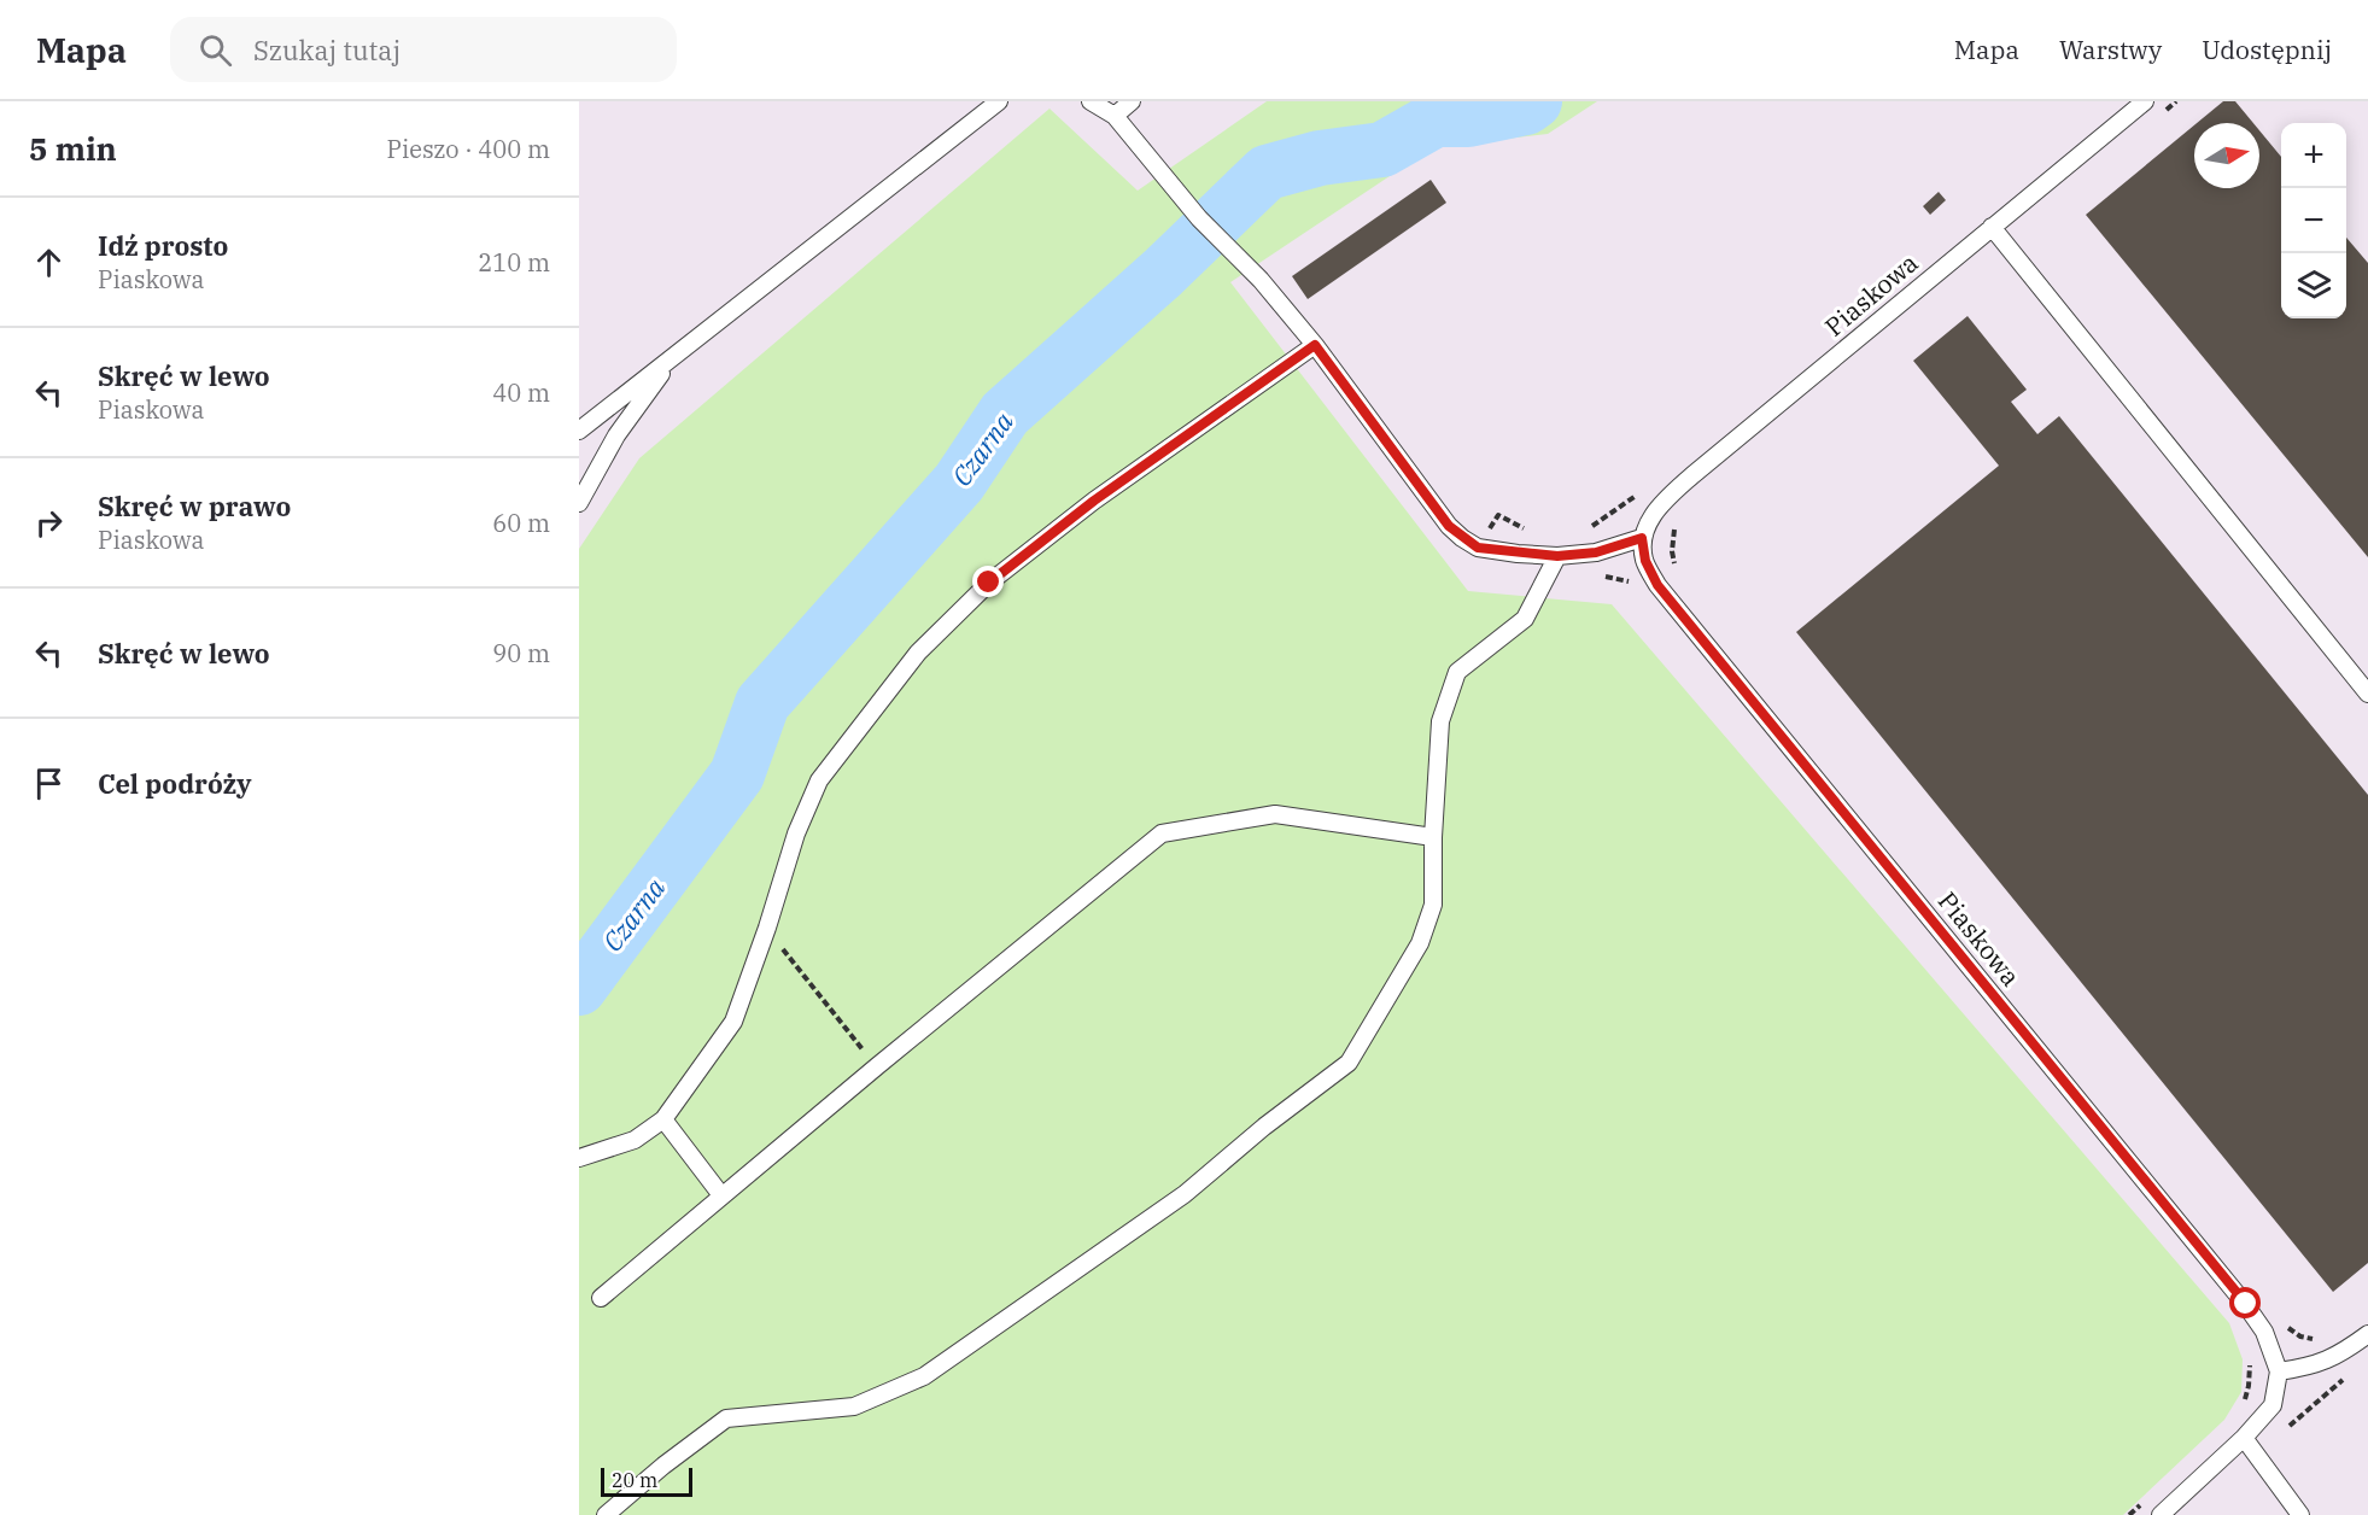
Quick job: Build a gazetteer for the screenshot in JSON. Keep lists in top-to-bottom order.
{
  "streets": {
    "lane": ["Piaskowa"]
  },
  "water": ["Czarna"],
  "scale_bar": "20 m",
  "north": "right",
  "page": {
    "header": "Mapa",
    "search": "Szukaj tutaj",
    "nav": ["Mapa", "Warstwy", "Udostępnij"],
    "heading": ["5 min", "Pieszo · 400 m"],
    "map_buttons": ["+", "−"],
    "list": [
      ["Idź prosto", "Piaskowa", "210 m"],
      ["Skręć w lewo", "Piaskowa", "40 m"],
      ["Skręć w prawo", "Piaskowa", "60 m"],
      ["Skręć w lewo", "90 m"],
      "Cel podróży"
    ],
    "scale": "20 m"
  }
}
